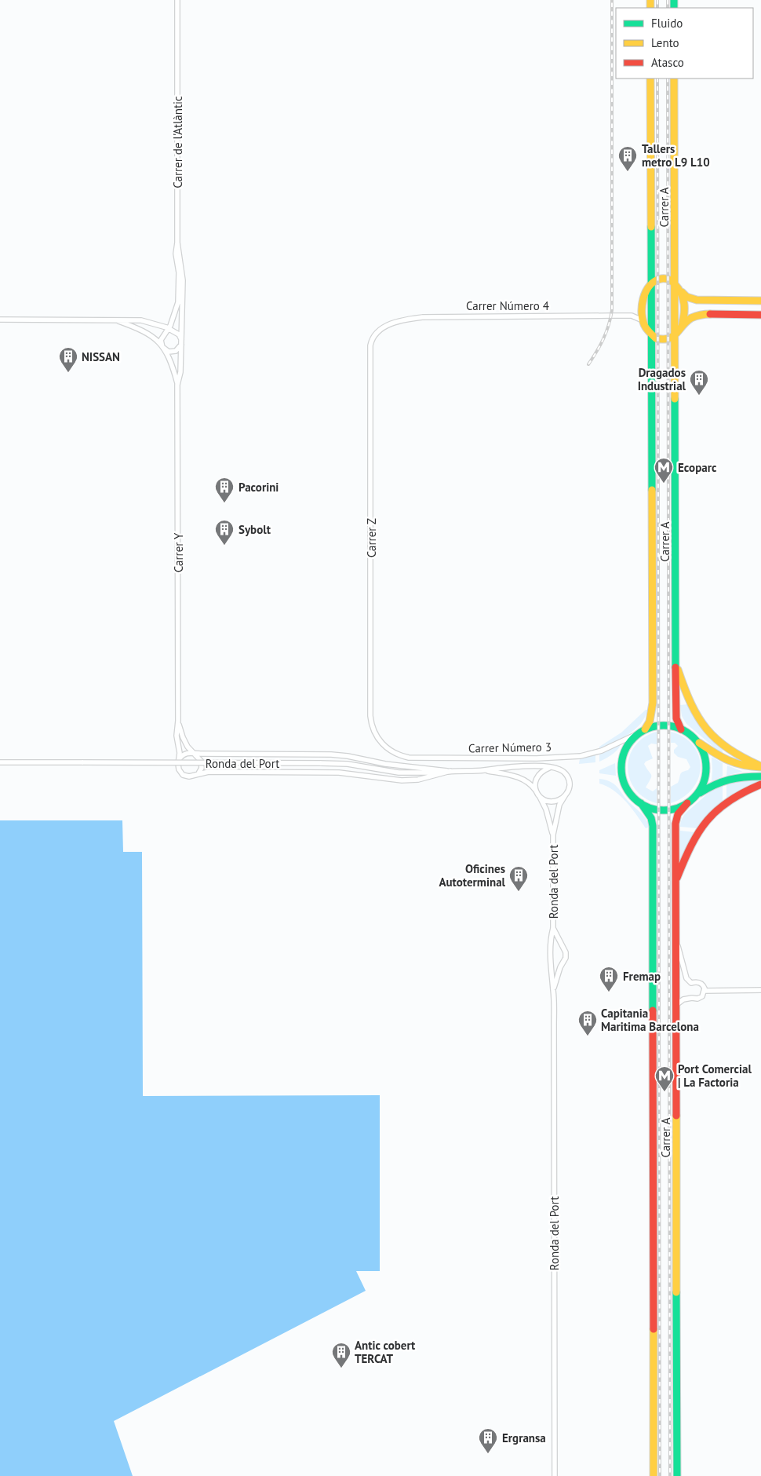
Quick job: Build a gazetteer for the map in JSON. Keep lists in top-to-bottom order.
{
  "streets": {
    "main road": ["Carrer A"],
    "street": [
      "Carrer de l'Atlàntic",
      "Carrer Número 4",
      "Carrer Z",
      "Carrer Y",
      "Carrer Número 3",
      "Ronda del Port"
    ]
  },
  "crossings": [
    ["Carrer A", "Carrer Número 3"],
    ["Carrer Número 4", "Carrer Z"],
    ["Carrer Z", "Carrer Número 3"],
    ["Carrer Número 3", "Ronda del Port"]
  ],
  "places": {
    "building": [
      "Tallers metro L9 L10",
      "NISSAN",
      "Dragados Industrial",
      "Pacorini",
      "Sybolt",
      "Oficines Autoterminal",
      "Fremap",
      "Capitania Maritima Barcelona",
      "Antic cobert TERCAT",
      "Ergransa"
    ],
    "metro station": ["Ecoparc", "Port Comercial | La Factoria"]
  },
  "legend": ["Fluido", "Lento", "Atasco"]
}
